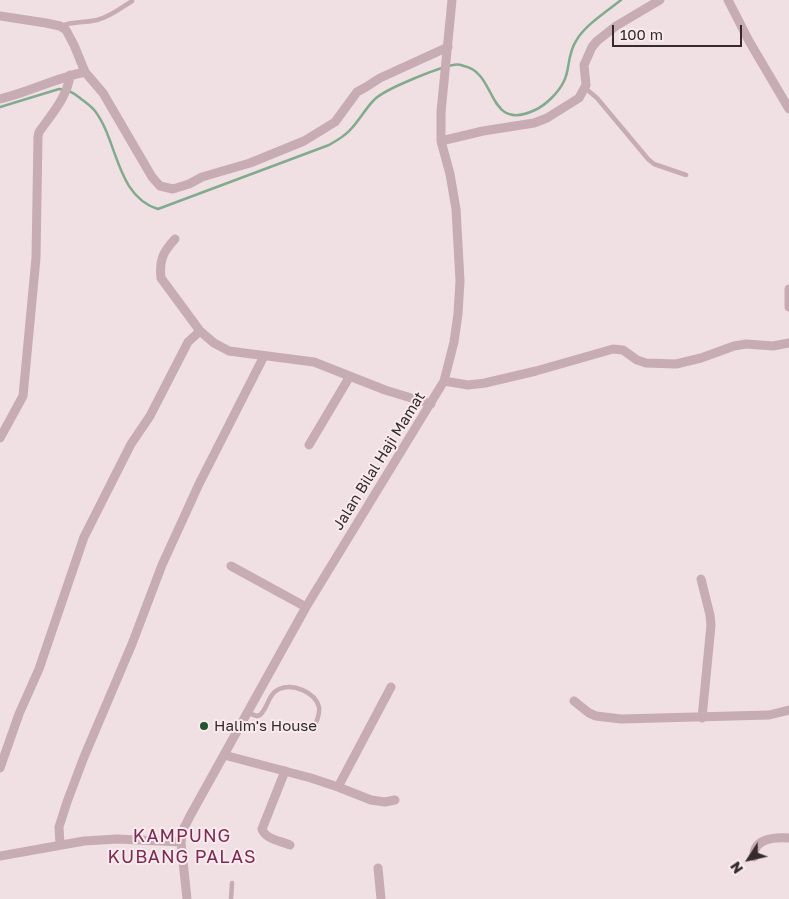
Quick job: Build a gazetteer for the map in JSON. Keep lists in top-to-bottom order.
{
  "streets": {
    "street": ["Jalan Bilal Haji Mamat"]
  },
  "districts": ["KAMPUNG KUBANG PALAS"],
  "places": ["Halim's House"],
  "scale_bar": "100 m",
  "north": "bottom left"
}
